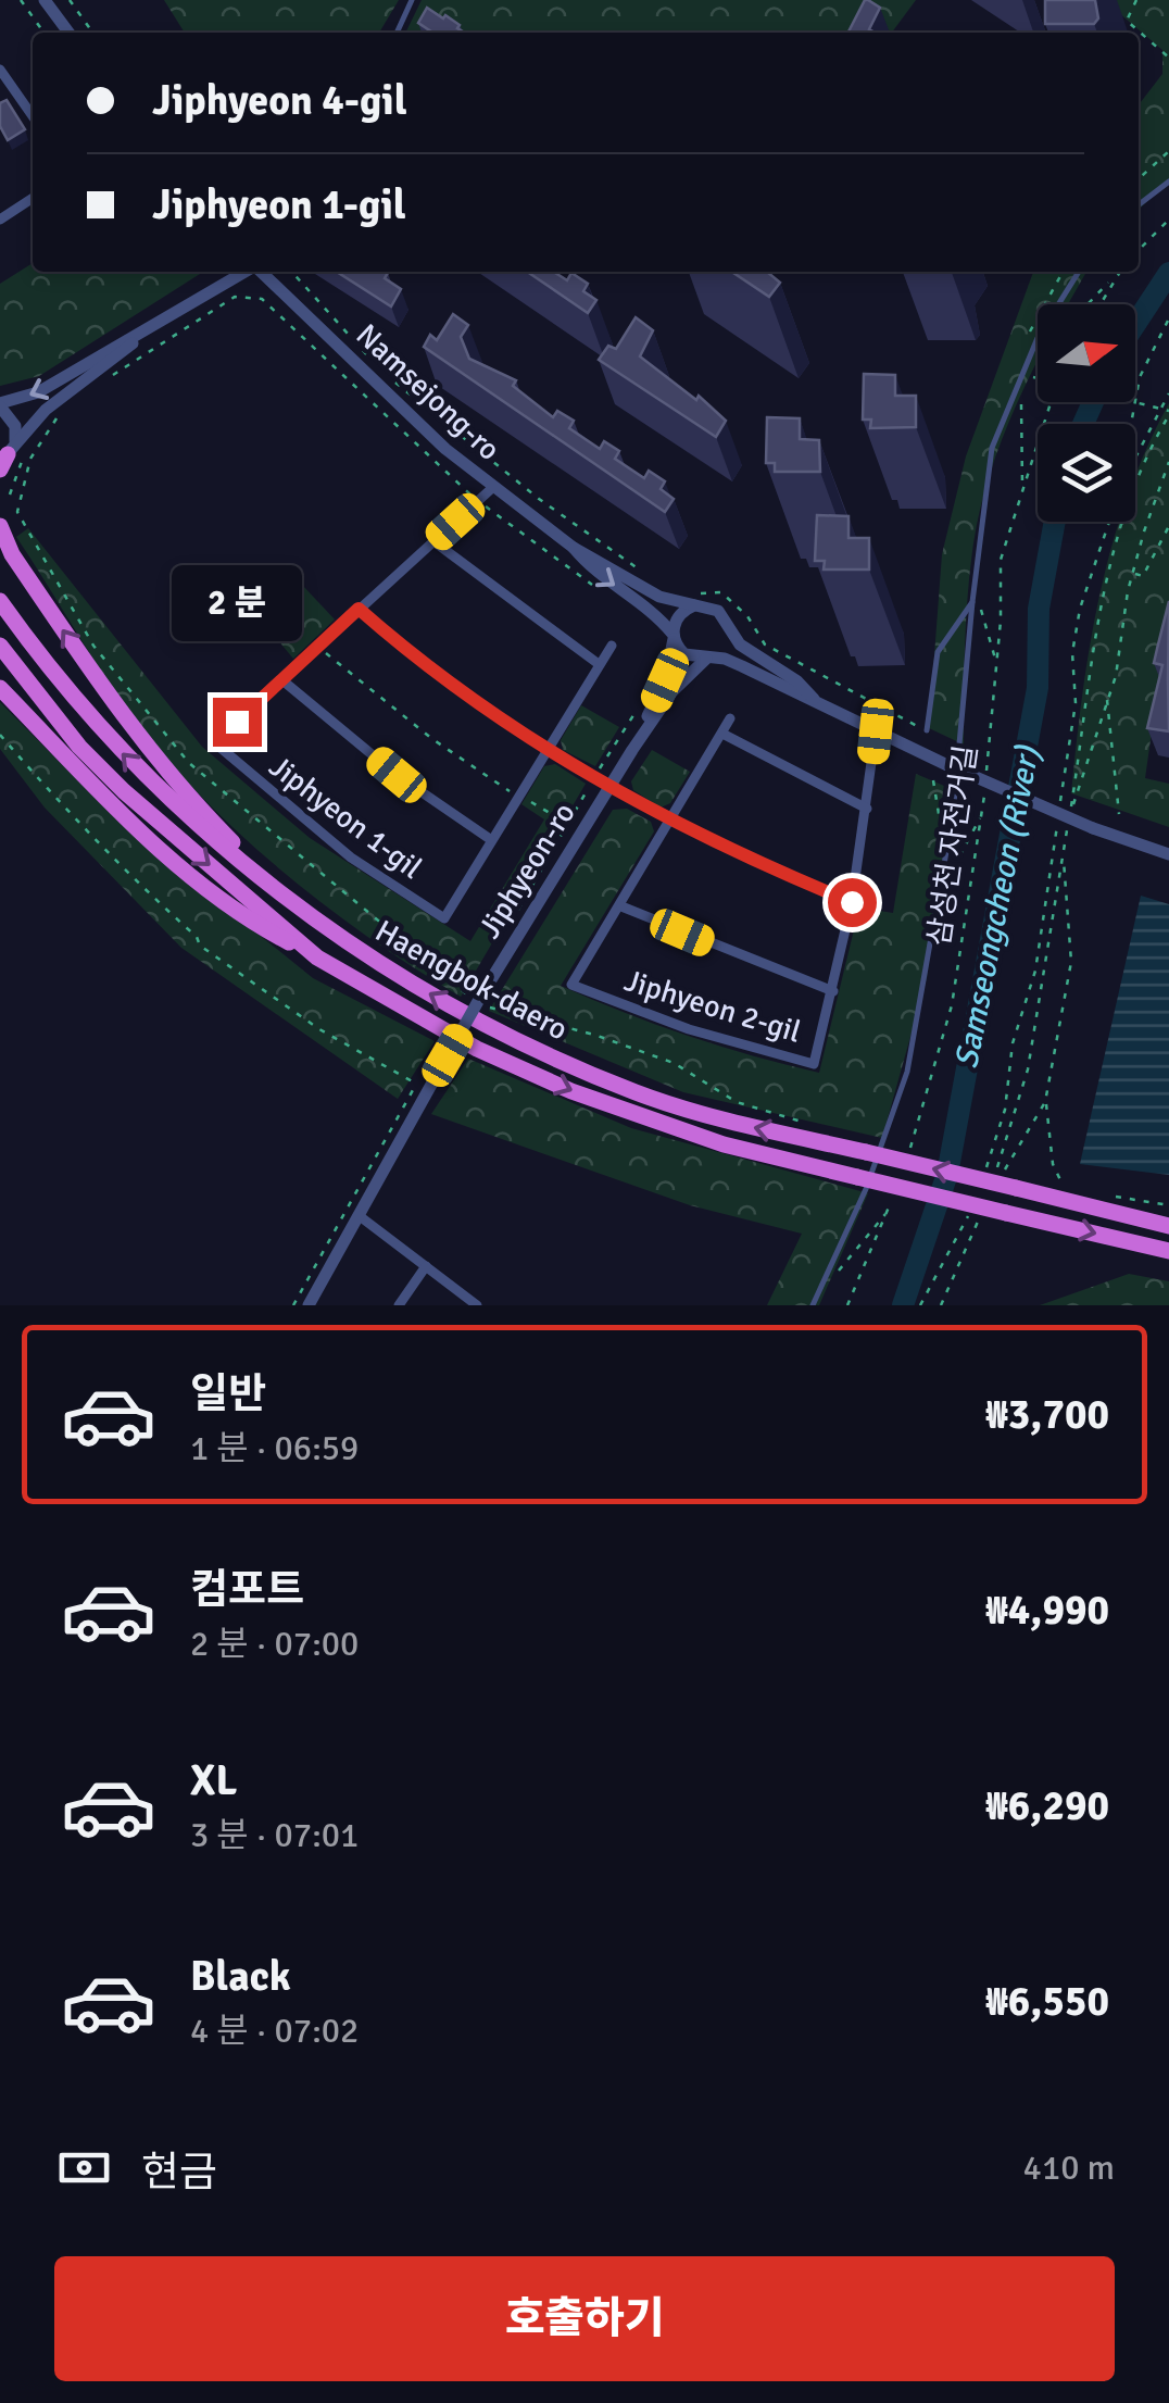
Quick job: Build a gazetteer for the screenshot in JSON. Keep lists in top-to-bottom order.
{
  "streets": {
    "highway": ["Haengbok-daero"],
    "street": [
      "Namsejong-ro",
      "Jiphyeon 1-gil",
      "Jiphyeon-ro",
      "Jiphyeon 2-gil"
    ],
    "path": ["삼성천 자전거길"]
  },
  "crossings": [
    ["Namsejong-ro", "Jiphyeon 1-gil"],
    ["Namsejong-ro", "Jiphyeon-ro"]
  ],
  "water": ["Samseongcheon (River)"],
  "north": "right",
  "page": {
    "banner": ["Jiphyeon 4-gil", "Jiphyeon 1-gil"],
    "bubble": "2 분",
    "list": [
      {
        "name": "일반",
        "note": "1 분 · 06:59",
        "value": "₩3,700"
      },
      {
        "name": "컴포트",
        "note": "2 분 · 07:00",
        "value": "₩4,990"
      },
      {
        "name": "XL",
        "note": "3 분 · 07:01",
        "value": "₩6,290"
      },
      {
        "name": "Black",
        "note": "4 분 · 07:02",
        "value": "₩6,550"
      }
    ],
    "pay": ["현금", "410 m"],
    "buttons": "호출하기"
  }
}
